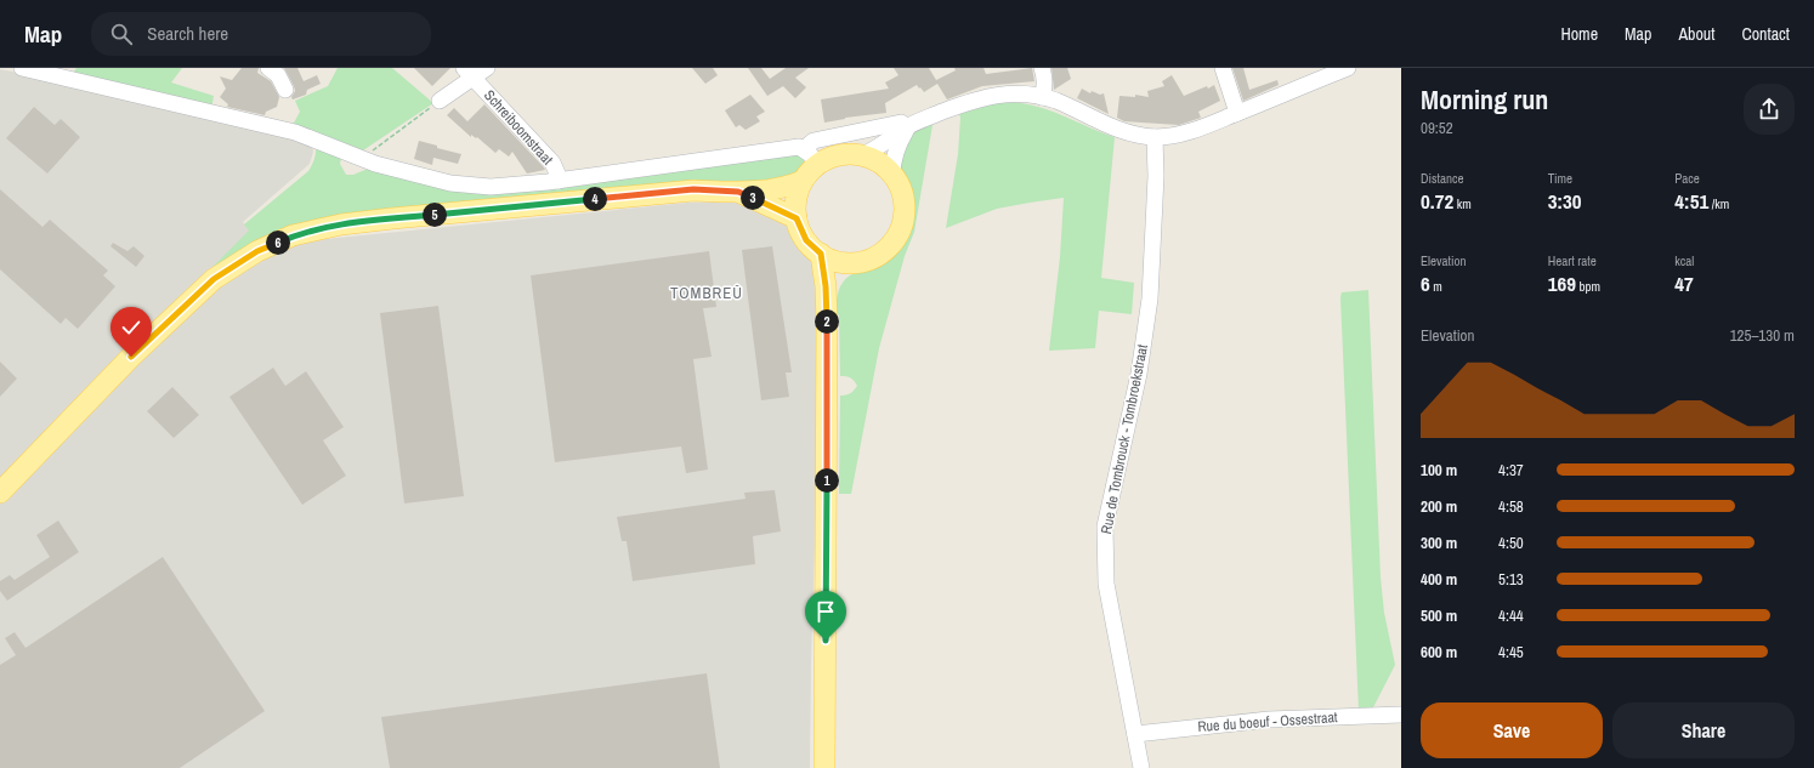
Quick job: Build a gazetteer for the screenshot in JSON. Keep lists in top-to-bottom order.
{
  "streets": {
    "street": ["Schreiboomstraat", "Rue de Tombrouck - Tombroekstraat", "Rue du boeuf - Ossestraat"]
  },
  "crossings": [
    ["Rue de Tombrouck - Tombroekstraat", "Rue du boeuf - Ossestraat"]
  ],
  "districts": ["TOMBREÛ"],
  "page": {
    "header": "Map",
    "search": "Search here",
    "nav": [
      "Home",
      "Map",
      "About",
      "Contact"
    ],
    "heading": ["Morning run", "09:52"],
    "stats": [
      ["Distance", "0.72 km"],
      ["Time", "3:30"],
      ["Pace", "4:51 /km"],
      ["Elevation", "6 m"],
      ["Heart rate", "169 bpm"],
      ["kcal", "47"]
    ],
    "pins": [
      "3",
      "4",
      "5",
      "6",
      "2",
      "1"
    ],
    "chart": ["Elevation", "125–130 m"],
    "list": [
      {
        "name": "100 m",
        "note": "4:37"
      },
      {
        "name": "200 m",
        "note": "4:58"
      },
      {
        "name": "300 m",
        "note": "4:50"
      },
      {
        "name": "400 m",
        "note": "5:13"
      },
      {
        "name": "500 m",
        "note": "4:44"
      },
      {
        "name": "600 m",
        "note": "4:45"
      }
    ],
    "buttons": ["Save", "Share"]
  }
}
